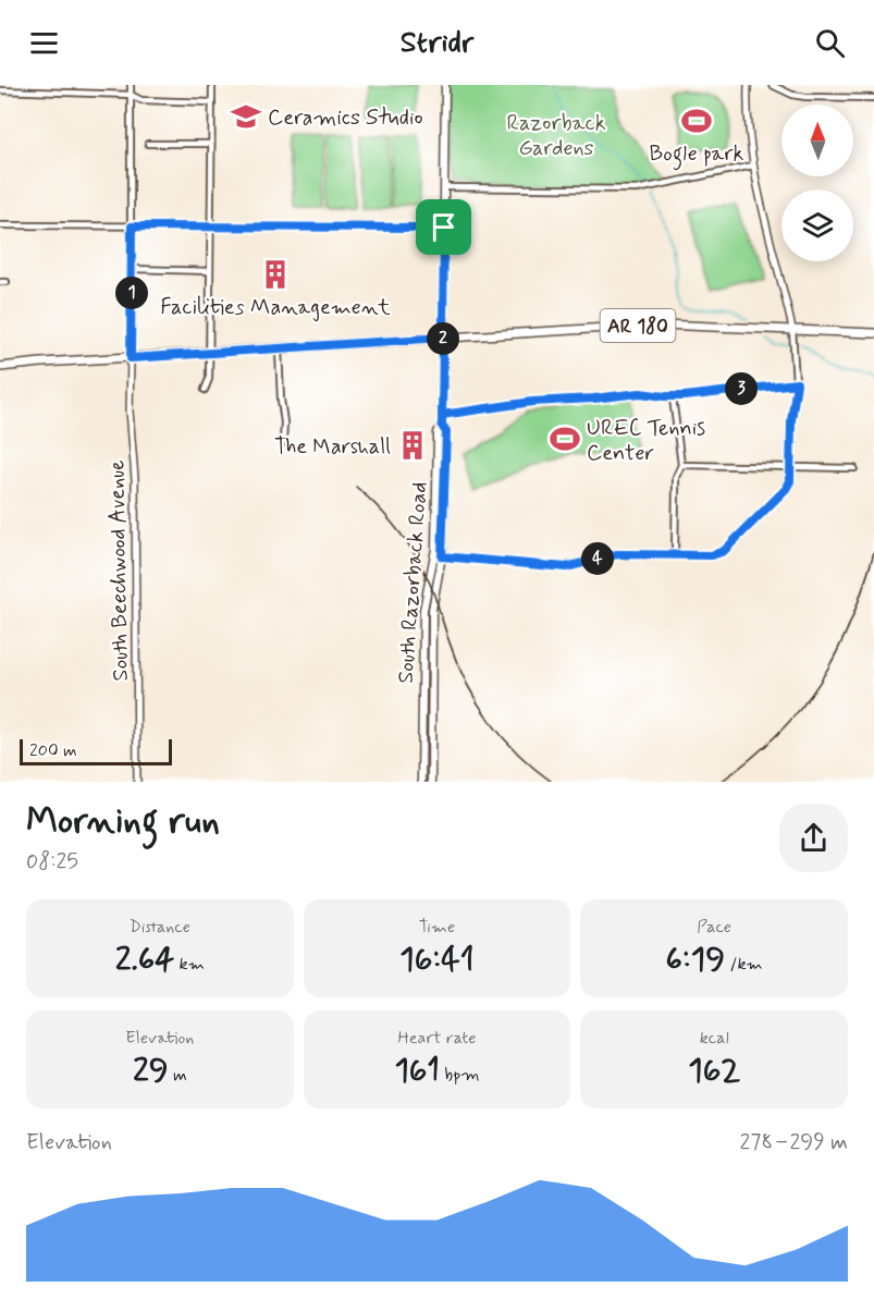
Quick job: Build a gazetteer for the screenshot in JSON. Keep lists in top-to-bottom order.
{
  "streets": {
    "main road": ["AR 180", "South Razorback Road"],
    "street": ["South Beechwood Avenue"]
  },
  "crossings": [
    ["AR 180", "South Beechwood Avenue"],
    ["AR 180", "South Razorback Road"]
  ],
  "parks": ["Razorback Gardens"],
  "places": {
    "school or university": ["Ceramics Studio"],
    "sports": ["Bogle park", "UREC Tennis Center"],
    "building": ["Facilities Management", "The Marshall"]
  },
  "scale_bar": "200 m",
  "north": "top",
  "page": {
    "header": "Stridr",
    "pins": [
      "1",
      "2",
      "3",
      "4"
    ],
    "scale": "200 m",
    "heading": ["Morning run", "08:25"],
    "stats": [
      ["Distance", "2.64 km"],
      ["Time", "16:41"],
      ["Pace", "6:19 /km"],
      ["Elevation", "29 m"],
      ["Heart rate", "161 bpm"],
      ["kcal", "162"]
    ],
    "chart": ["Elevation", "278–299 m"]
  }
}
